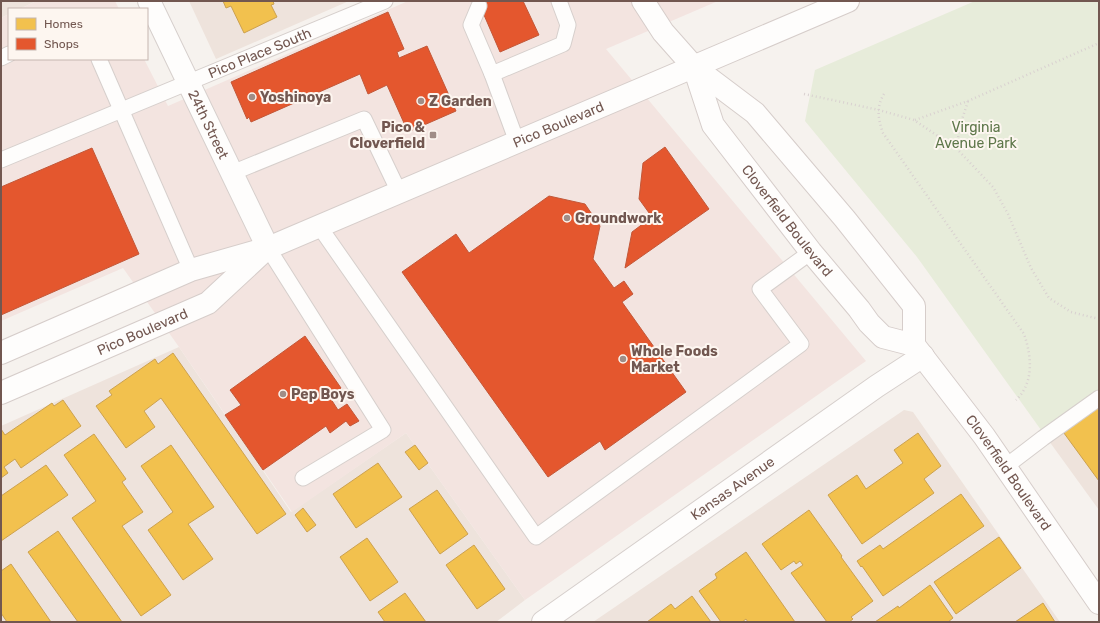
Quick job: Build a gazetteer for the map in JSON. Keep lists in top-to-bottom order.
{
  "streets": {
    "main road": [
      "24th Street",
      "Pico Boulevard",
      "Cloverfield Boulevard",
      "Kansas Avenue"
    ],
    "lane": ["Pico Place South"]
  },
  "crossings": [
    ["Pico Place South", "24th Street"],
    ["24th Street", "Pico Boulevard"],
    ["Pico Boulevard", "Cloverfield Boulevard"],
    ["Cloverfield Boulevard", "Kansas Avenue"]
  ],
  "parks": ["Virginia Avenue Park"],
  "places": {
    "other": [
      "Yoshinoya",
      "Z Garden",
      "Groundwork",
      "Whole Foods Market",
      "Pep Boys"
    ],
    "transit": ["Pico & Cloverfield"]
  },
  "legend": ["Homes", "Shops"]
}
